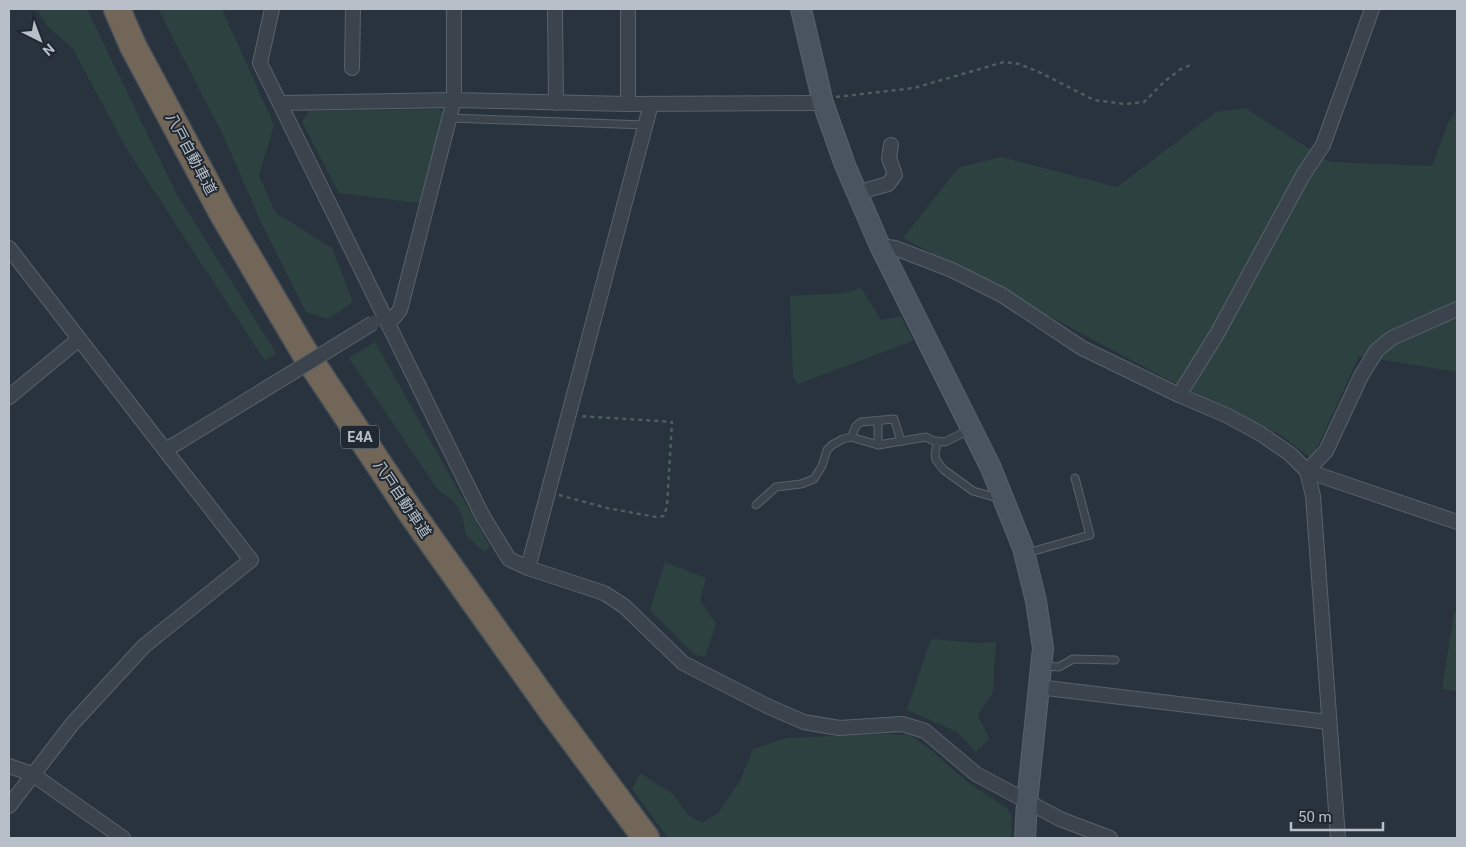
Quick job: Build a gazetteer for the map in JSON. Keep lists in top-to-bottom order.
{
  "streets": {
    "highway": ["八戸自動車道", "E4A"]
  },
  "scale_bar": "50 m",
  "north": "bottom right"
}
